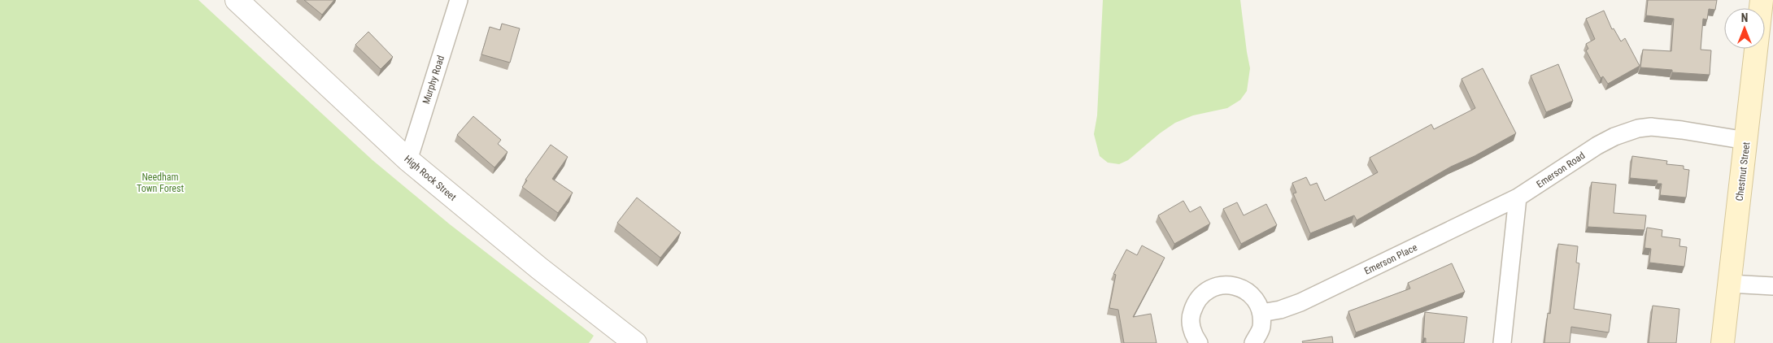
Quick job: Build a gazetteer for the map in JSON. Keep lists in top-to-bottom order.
{
  "streets": {
    "main road": ["Chestnut Street"],
    "street": [
      "Murphy Road",
      "Emerson Road",
      "High Rock Street",
      "Emerson Place"
    ]
  },
  "crossings": [
    ["Murphy Road", "High Rock Street"],
    ["Emerson Road", "Chestnut Street"],
    ["Emerson Road", "Emerson Place"]
  ],
  "parks": ["Needham Town Forest"],
  "north": "top"
}
